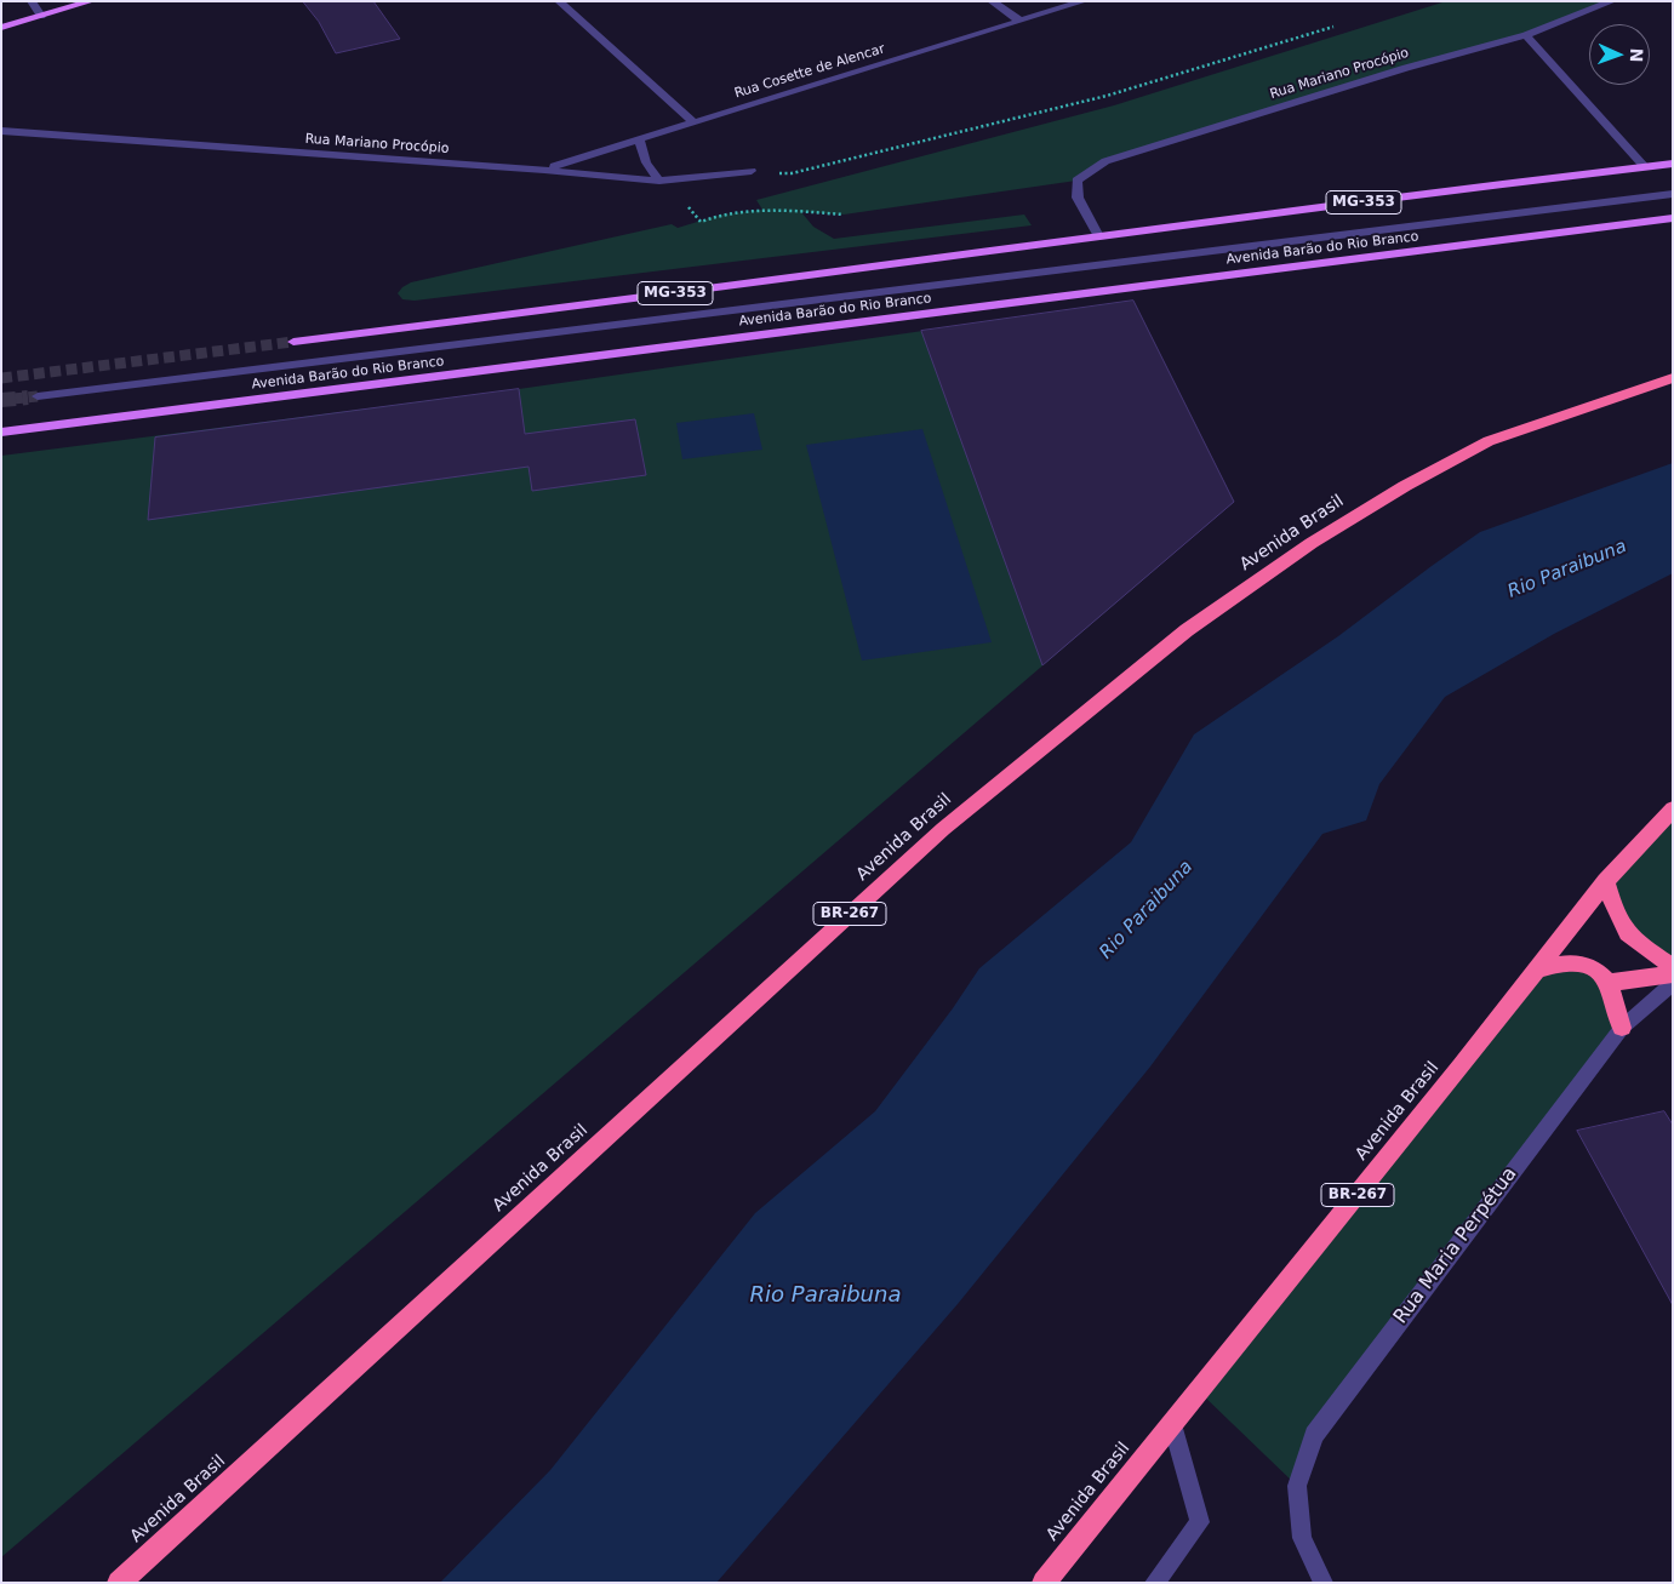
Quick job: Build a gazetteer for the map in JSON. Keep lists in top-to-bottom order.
{
  "streets": {
    "highway": ["Avenida Brasil", "BR-267"],
    "main road": ["MG-353", "Avenida Barão do Rio Branco"],
    "street": ["Rua Cosette de Alencar", "Rua Mariano Procópio", "Rua Maria Perpétua"]
  },
  "crossings": [
    ["Rua Cosette de Alencar", "Rua Mariano Procópio"],
    ["Rua Mariano Procópio", "MG-353"]
  ],
  "water": ["Rio Paraibuna"],
  "north": "right"
}
